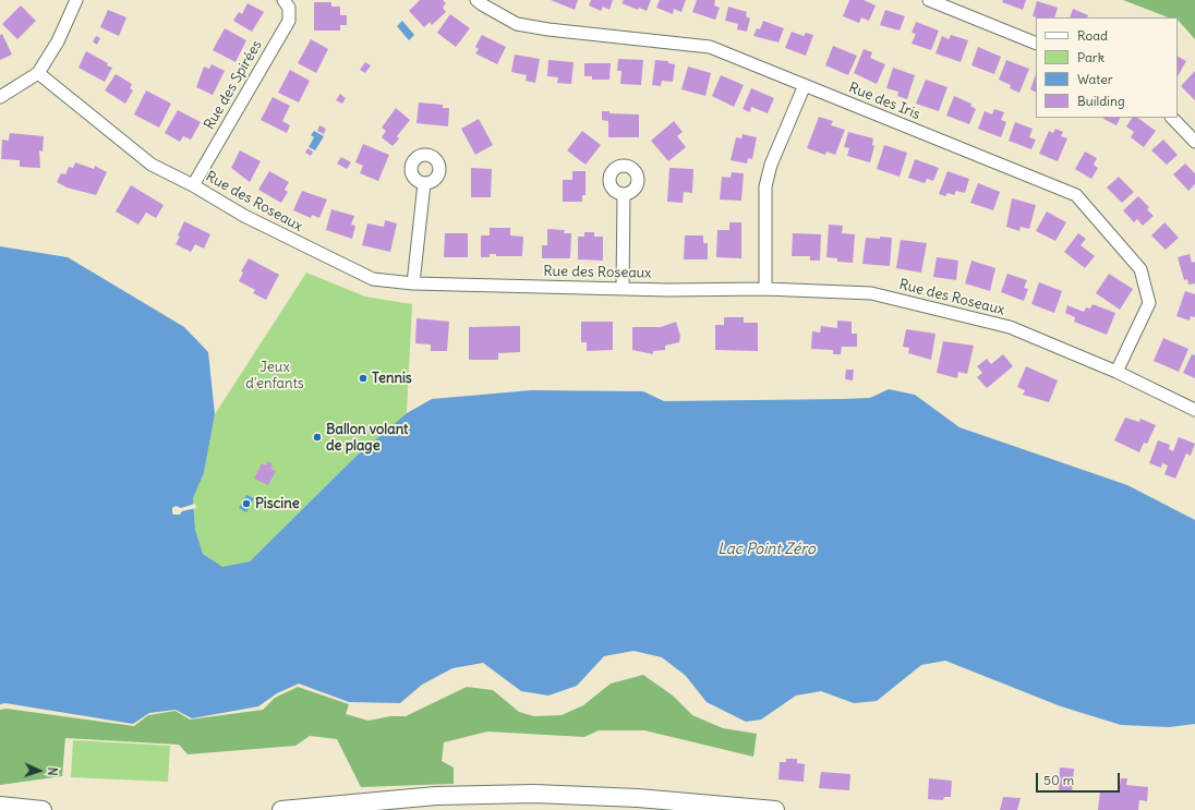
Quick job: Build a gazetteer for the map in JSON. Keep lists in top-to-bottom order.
{
  "streets": {
    "street": ["Rue des Spirées", "Rue des Iris", "Rue des Roseaux"]
  },
  "crossings": [
    ["Rue des Spirées", "Rue des Roseaux"],
    ["Rue des Iris", "Rue des Roseaux"]
  ],
  "water": ["Lac Point Zéro"],
  "parks": ["Jeux d'enfants"],
  "places": ["Tennis", "Ballon volant de plage", "Piscine"],
  "legend": [
    "Road",
    "Park",
    "Water",
    "Building"
  ],
  "scale_bar": "50 m",
  "north": "right"
}
